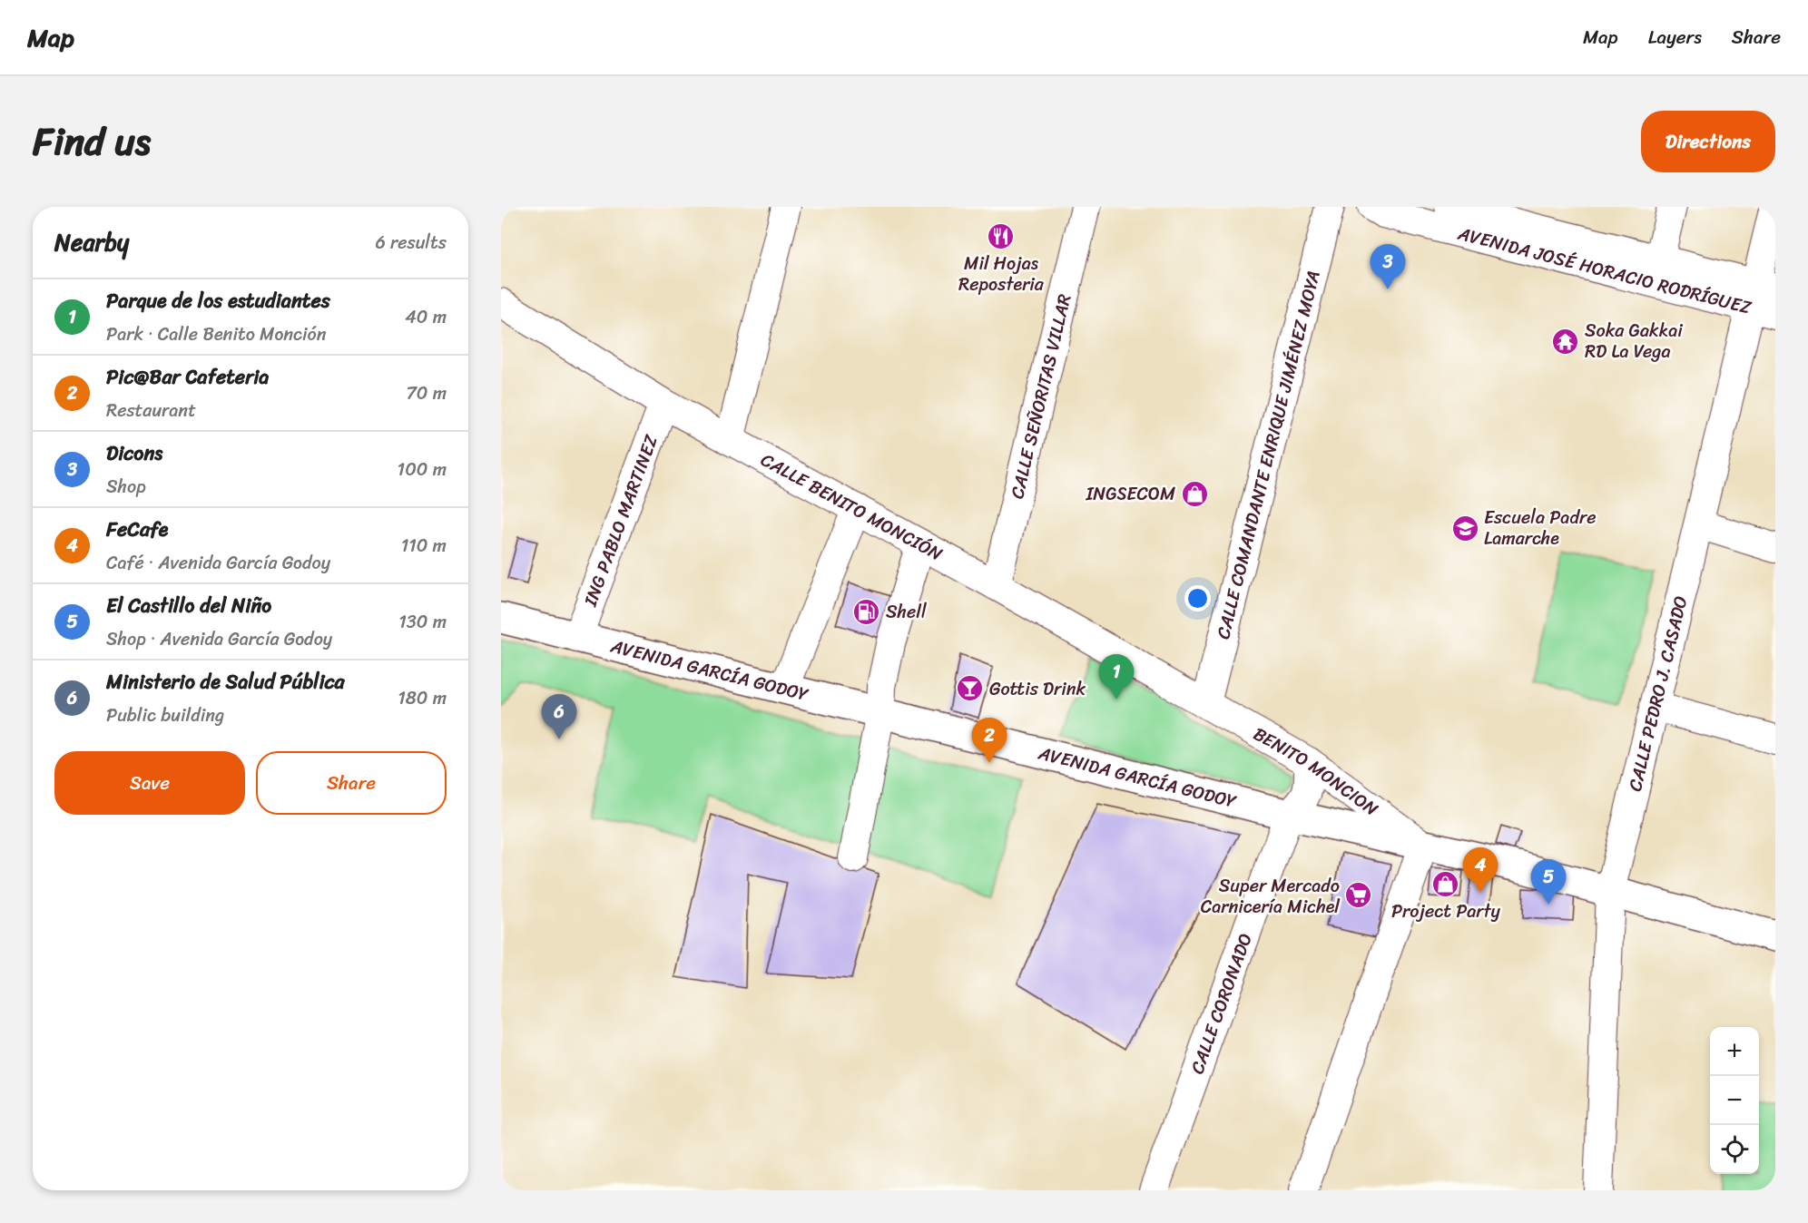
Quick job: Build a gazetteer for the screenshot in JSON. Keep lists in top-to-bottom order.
{
  "streets": {
    "main road": ["AVENIDA GARCÍA GODOY"],
    "street": [
      "AVENIDA JOSÉ HORACIO RODRÍGUEZ",
      "CALLE SEÑORITAS VILLAR",
      "CALLE COMANDANTE ENRIQUE JIMÉNEZ MOYA",
      "CALLE BENITO MONCIÓN",
      "ING PABLO MARTINEZ",
      "CALLE PEDRO J. CASADO",
      "BENITO MONCION",
      "CALLE CORONADO"
    ]
  },
  "crossings": [
    ["AVENIDA JOSÉ HORACIO RODRÍGUEZ", "CALLE PEDRO J. CASADO"],
    ["CALLE SEÑORITAS VILLAR", "CALLE BENITO MONCIÓN"],
    ["CALLE COMANDANTE ENRIQUE JIMÉNEZ MOYA", "CALLE BENITO MONCIÓN"],
    ["CALLE COMANDANTE ENRIQUE JIMÉNEZ MOYA", "BENITO MONCION"],
    ["CALLE BENITO MONCIÓN", "ING PABLO MARTINEZ"],
    ["CALLE BENITO MONCIÓN", "BENITO MONCION"],
    ["ING PABLO MARTINEZ", "AVENIDA GARCÍA GODOY"],
    ["AVENIDA GARCÍA GODOY", "CALLE PEDRO J. CASADO"],
    ["AVENIDA GARCÍA GODOY", "BENITO MONCION"],
    ["AVENIDA GARCÍA GODOY", "CALLE CORONADO"]
  ],
  "places": {
    "restaurant": ["Mil Hojas Reposteria"],
    "temple": ["Soka Gakkai RD La Vega"],
    "shop": ["INGSECOM", "Project Party"],
    "school or university": ["Escuela Padre Lamarche"],
    "fuel station": ["Shell"],
    "bar": ["Gottis Drink"],
    "supermarket": ["Super Mercado Carnicería Michel"]
  },
  "page": {
    "header": "Map",
    "nav": ["Map", "Layers", "Share"],
    "title": "Find us",
    "buttons": [
      "Directions",
      ["Save", "Share"]
    ],
    "heading": ["Nearby", "6 results"],
    "pins": [
      "3",
      "1",
      "6",
      "2",
      "4",
      "5"
    ],
    "list": [
      {
        "mark": "1",
        "name": "Parque de los estudiantes",
        "note": "Park · Calle Benito Monción",
        "value": "40 m"
      },
      {
        "mark": "2",
        "name": "Pic@Bar Cafeteria",
        "note": "Restaurant",
        "value": "70 m"
      },
      {
        "mark": "3",
        "name": "Dicons",
        "note": "Shop",
        "value": "100 m"
      },
      {
        "mark": "4",
        "name": "FeCafe",
        "note": "Café · Avenida García Godoy",
        "value": "110 m"
      },
      {
        "mark": "5",
        "name": "El Castillo del Niño",
        "note": "Shop · Avenida García Godoy",
        "value": "130 m"
      },
      {
        "mark": "6",
        "name": "Ministerio de Salud Pública",
        "note": "Public building",
        "value": "180 m"
      }
    ],
    "map_buttons": ["+", "−"]
  }
}
